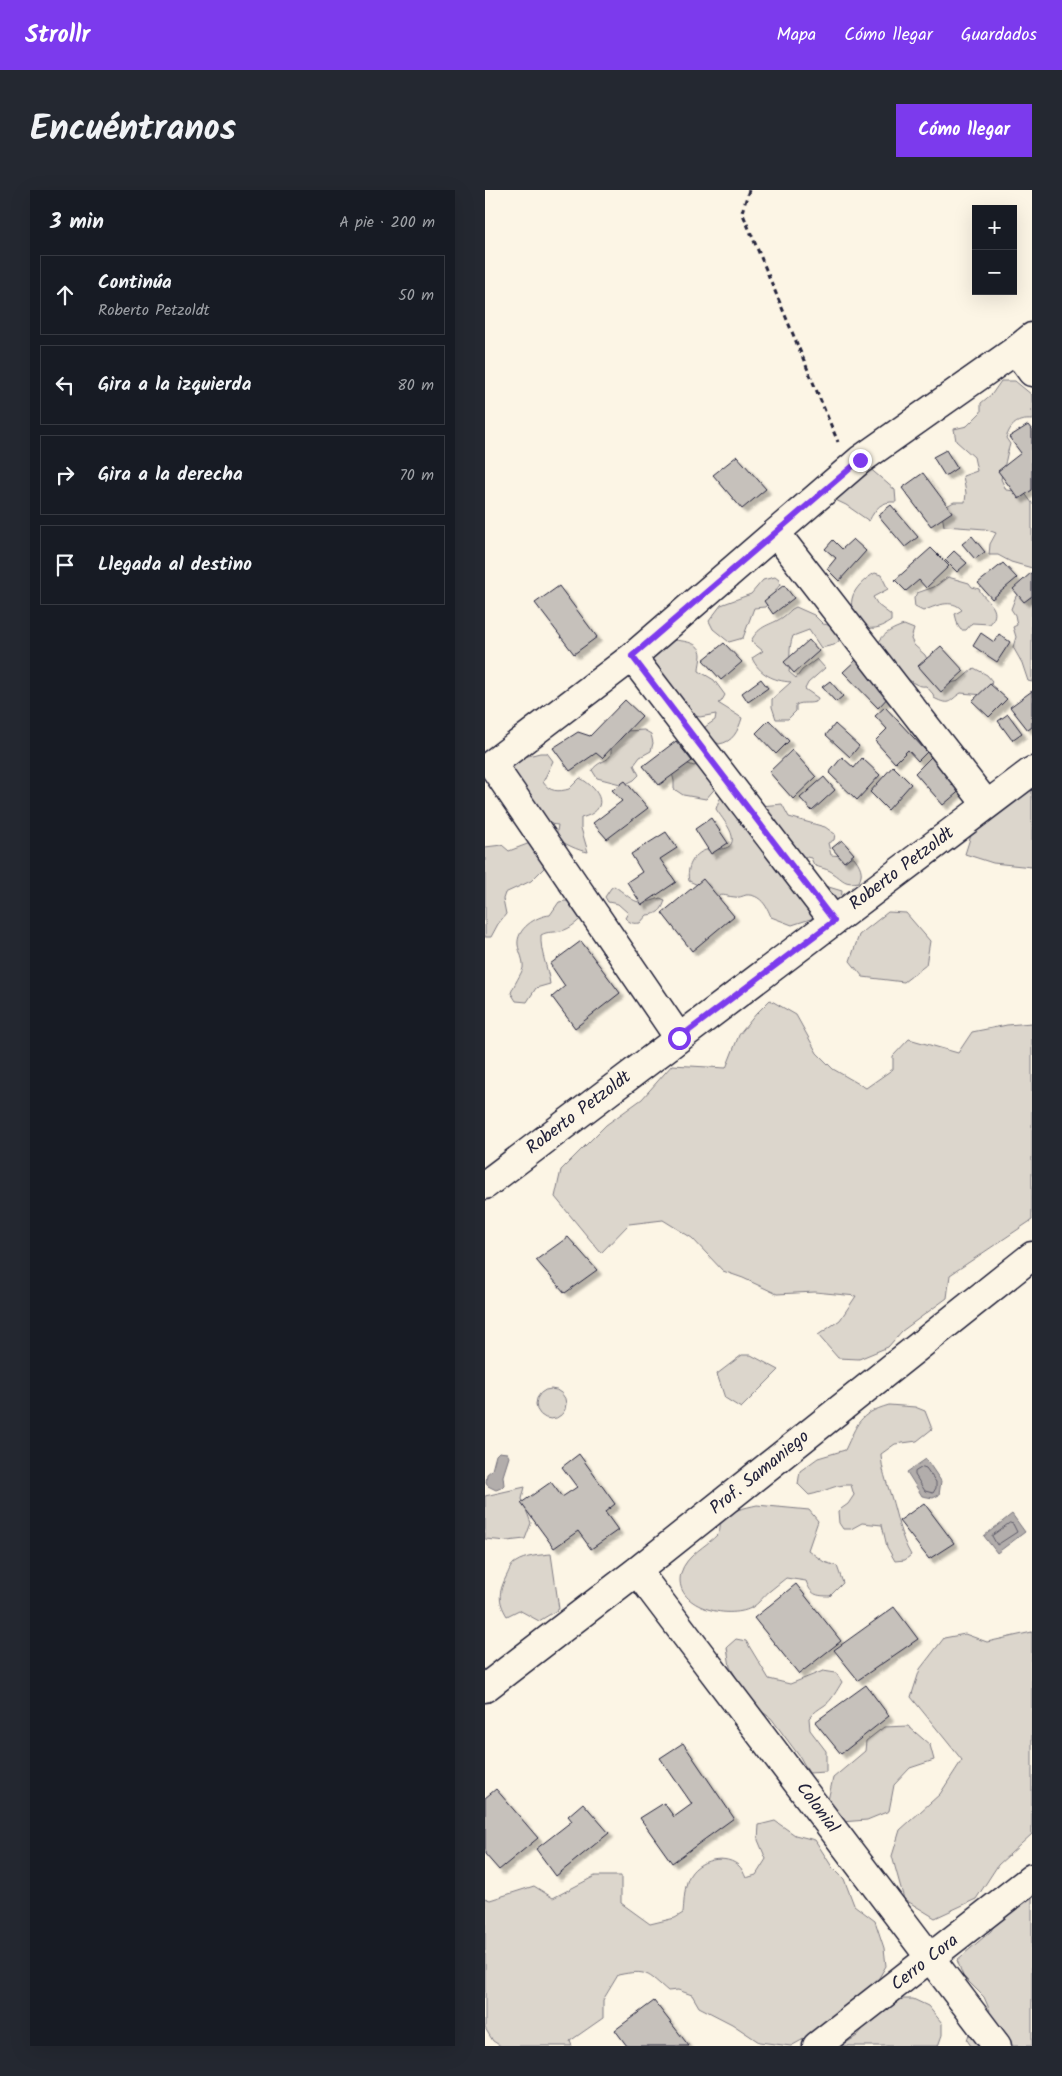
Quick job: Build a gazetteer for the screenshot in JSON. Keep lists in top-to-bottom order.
{
  "streets": {
    "street": [
      "Roberto Petzoldt",
      "Prof. Samaniego",
      "Colonial",
      "Cerro Cora"
    ]
  },
  "crossings": [
    ["Prof. Samaniego", "Colonial"],
    ["Colonial", "Cerro Cora"]
  ],
  "page": {
    "header": "Strollr",
    "nav": ["Mapa", "Cómo llegar", "Guardados"],
    "title": "Encuéntranos",
    "buttons": "Cómo llegar",
    "heading": ["3 min", "A pie · 200 m"],
    "map_buttons": ["+", "−"],
    "list": [
      ["Continúa", "Roberto Petzoldt", "50 m"],
      ["Gira a la izquierda", "80 m"],
      ["Gira a la derecha", "70 m"],
      "Llegada al destino"
    ]
  }
}
